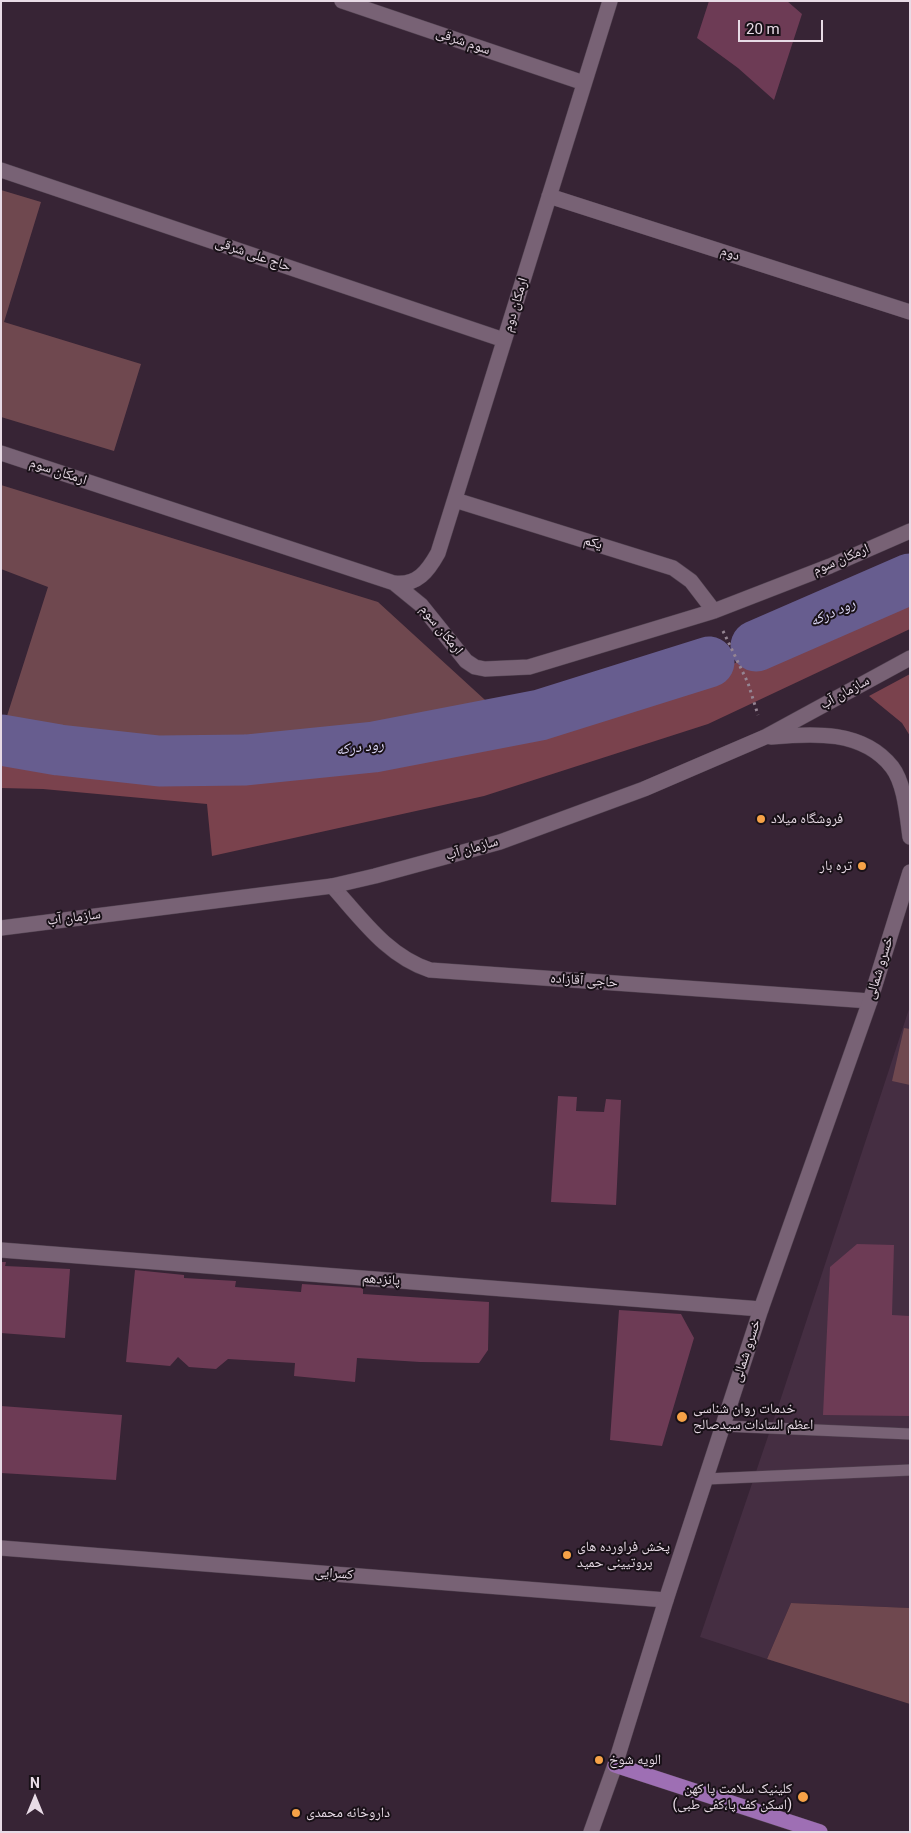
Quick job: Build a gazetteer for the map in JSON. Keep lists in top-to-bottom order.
{
  "streets": {
    "street": [
      "سوم شرقی",
      "دوم",
      "حاج علی شرقی",
      "ارمکان دوم",
      "ارمکان سوم",
      "یکم",
      "سازمان آب",
      "خسرو شمالی",
      "حاجی آقازاده",
      "پانزدهم",
      "کسرایی"
    ]
  },
  "crossings": [
    ["سوم شرقی", "ارمکان دوم"],
    ["دوم", "ارمکان دوم"],
    ["حاج علی شرقی", "ارمکان دوم"],
    ["ارمکان دوم", "ارمکان سوم"],
    ["ارمکان دوم", "یکم"],
    ["ارمکان سوم", "یکم"],
    ["سازمان آب", "حاجی آقازاده"],
    ["خسرو شمالی", "حاجی آقازاده"],
    ["خسرو شمالی", "پانزدهم"],
    ["خسرو شمالی", "کسرایی"]
  ],
  "water": ["رود درکه"],
  "places": [
    "فروشگاه میلاد",
    "تره بار",
    "خدمات روان شناسی اعظم السادات سیدصالح",
    "پخش فراورده های پروتیینی حمید",
    "الویه شوخ",
    "کلینیک سلامت پا کهن (اسکن کف پا،کفی طبی)",
    "داروخانه محمدی"
  ],
  "scale_bar": "20 m",
  "north": "top"
}
